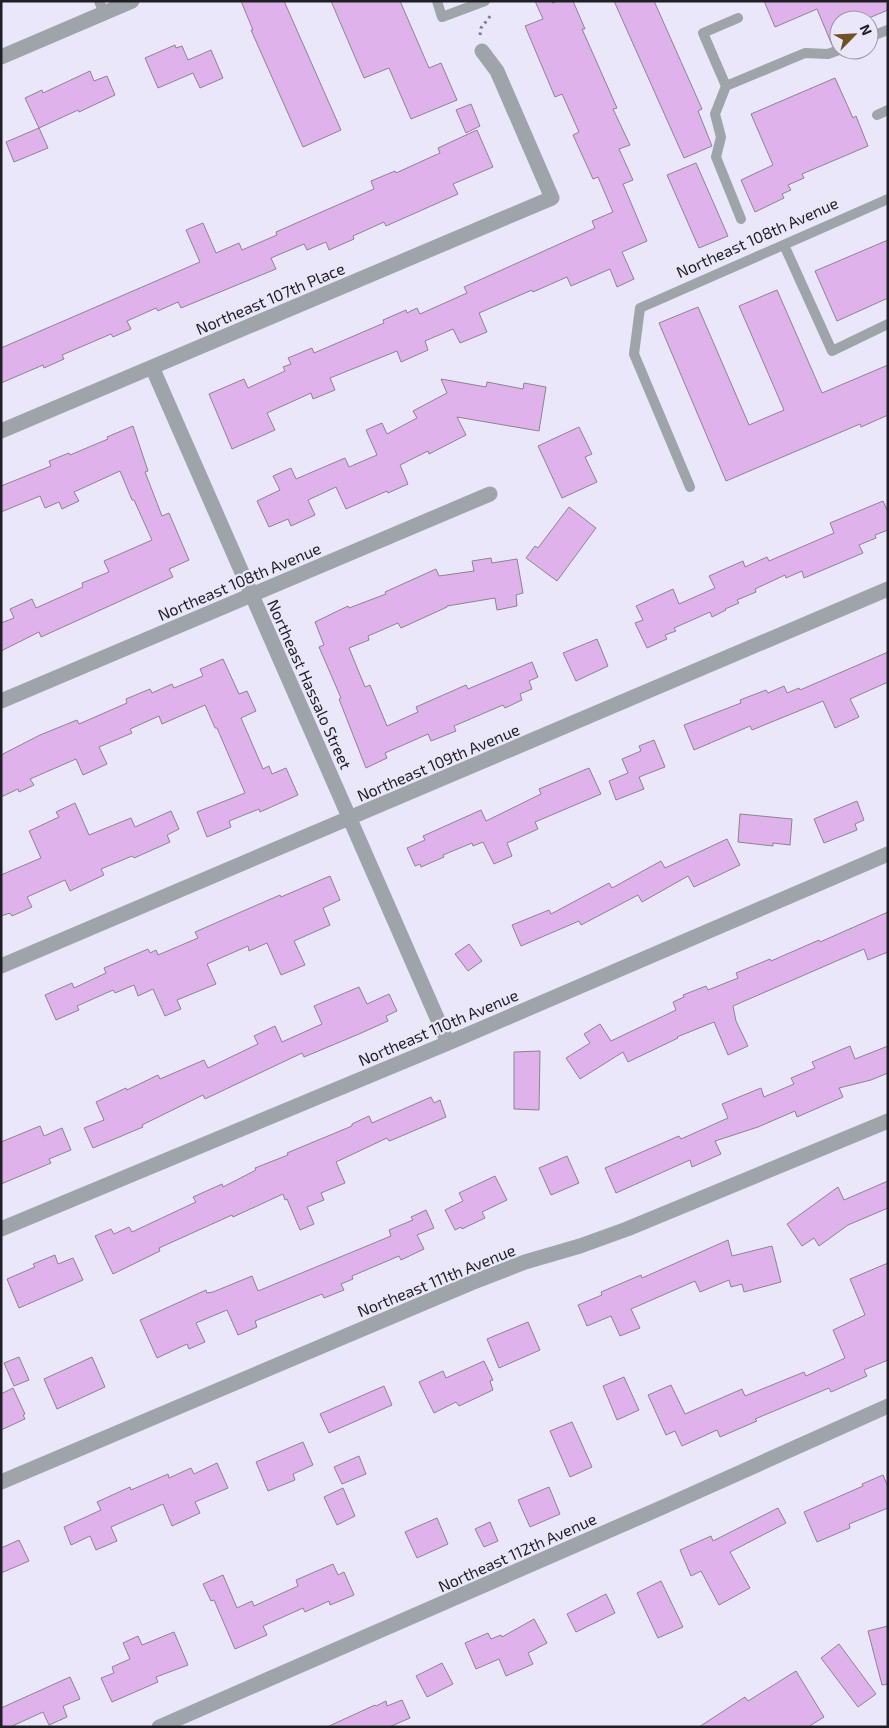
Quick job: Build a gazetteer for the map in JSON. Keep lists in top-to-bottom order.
{
  "streets": {
    "street": [
      "Northeast 108th Avenue",
      "Northeast 107th Place",
      "Northeast Hassalo Street",
      "Northeast 109th Avenue",
      "Northeast 110th Avenue",
      "Northeast 111th Avenue",
      "Northeast 112th Avenue"
    ]
  },
  "crossings": [
    ["Northeast 108th Avenue", "Northeast Hassalo Street"],
    ["Northeast 107th Place", "Northeast Hassalo Street"],
    ["Northeast Hassalo Street", "Northeast 109th Avenue"],
    ["Northeast Hassalo Street", "Northeast 110th Avenue"]
  ],
  "north": "top right"
}
